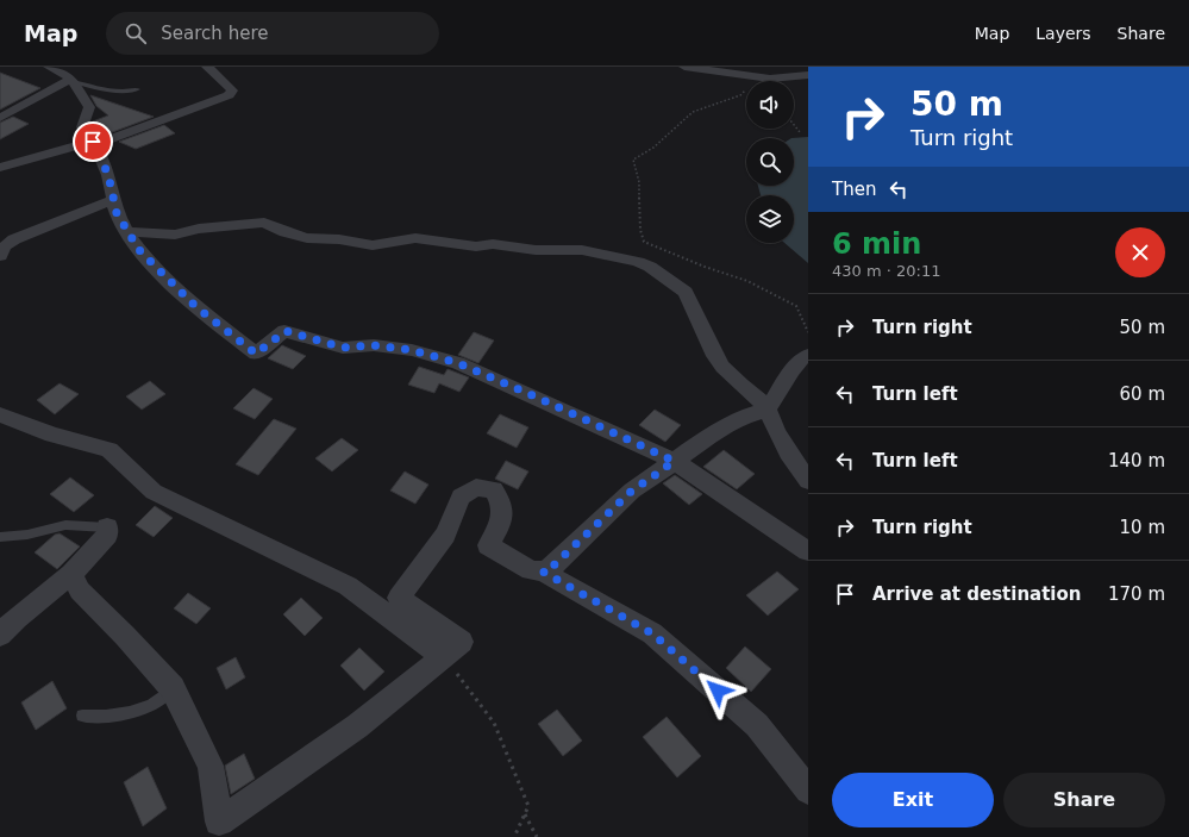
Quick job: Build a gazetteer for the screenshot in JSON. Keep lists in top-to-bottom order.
{
  "page": {
    "header": "Map",
    "search": "Search here",
    "nav": ["Map", "Layers", "Share"],
    "turn": ["50 m", "Turn right"],
    "then": "Then",
    "heading": ["6 min", "430 m · 20:11"],
    "list": [
      {
        "name": "Turn right",
        "value": "50 m"
      },
      {
        "name": "Turn left",
        "value": "60 m"
      },
      {
        "name": "Turn left",
        "value": "140 m"
      },
      {
        "name": "Turn right",
        "value": "10 m"
      },
      {
        "name": "Arrive at destination",
        "value": "170 m"
      }
    ],
    "buttons": ["Exit", "Share"]
  }
}
